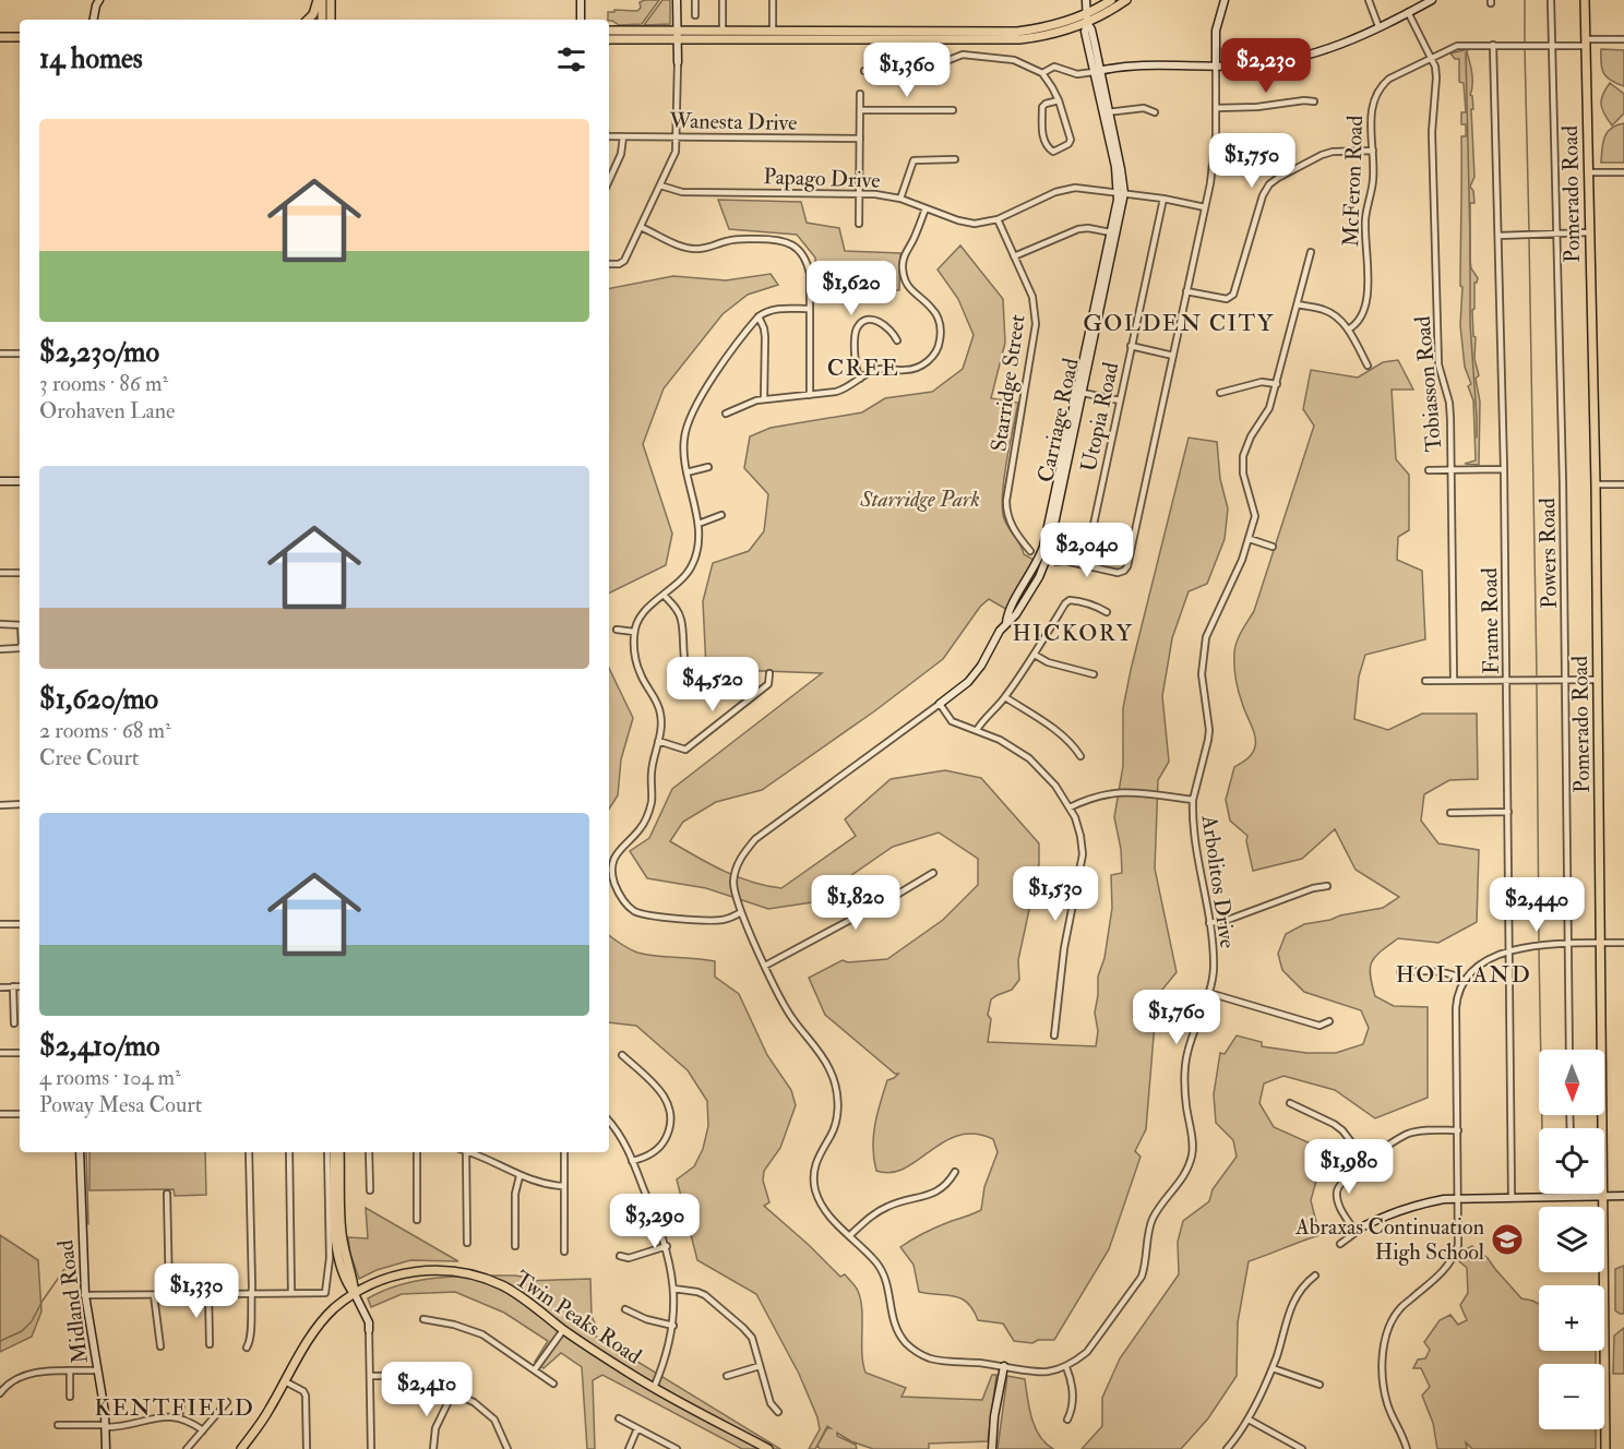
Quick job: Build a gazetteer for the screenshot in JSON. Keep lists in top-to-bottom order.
{
  "streets": {
    "main road": ["Pomerado Road", "Twin Peaks Road"],
    "street": [
      "Wanesta Drive",
      "Papago Drive",
      "McFeron Road",
      "Starridge Street",
      "Tobiasson Road",
      "Utopia Road",
      "Carriage Road",
      "Powers Road",
      "Frame Road",
      "Arbolitos Drive",
      "Midland Road"
    ]
  },
  "crossings": [
    ["Papago Drive", "Starridge Street"],
    ["Papago Drive", "Utopia Road"],
    ["Papago Drive", "Carriage Road"],
    ["McFeron Road", "Pomerado Road"],
    ["McFeron Road", "Tobiasson Road"],
    ["McFeron Road", "Powers Road"],
    ["McFeron Road", "Frame Road"]
  ],
  "districts": [
    "GOLDEN CITY",
    "CREE",
    "HICKORY",
    "HOLLAND",
    "KENTFIELD"
  ],
  "parks": ["Starridge Park"],
  "places": {
    "school or university": ["Abraxas Continuation High School"]
  },
  "north": "bottom",
  "page": {
    "heading": "14 homes",
    "price": [
      "$2,230",
      "$1,360",
      "$1,750",
      "$1,620",
      "$2,040",
      "$4,520",
      "$1,530",
      "$1,820",
      "$2,440",
      "$1,760",
      "$1,980",
      "$3,290",
      "$1,330",
      "$2,410"
    ],
    "list": [
      {
        "name": "$2,230/mo",
        "note": "3 rooms · 86 m² · Orohaven Lane"
      },
      {
        "name": "$1,620/mo",
        "note": "2 rooms · 68 m² · Cree Court"
      },
      {
        "name": "$2,410/mo",
        "note": "4 rooms · 104 m² · Poway Mesa Court"
      }
    ],
    "map_buttons": ["+", "−"]
  }
}
